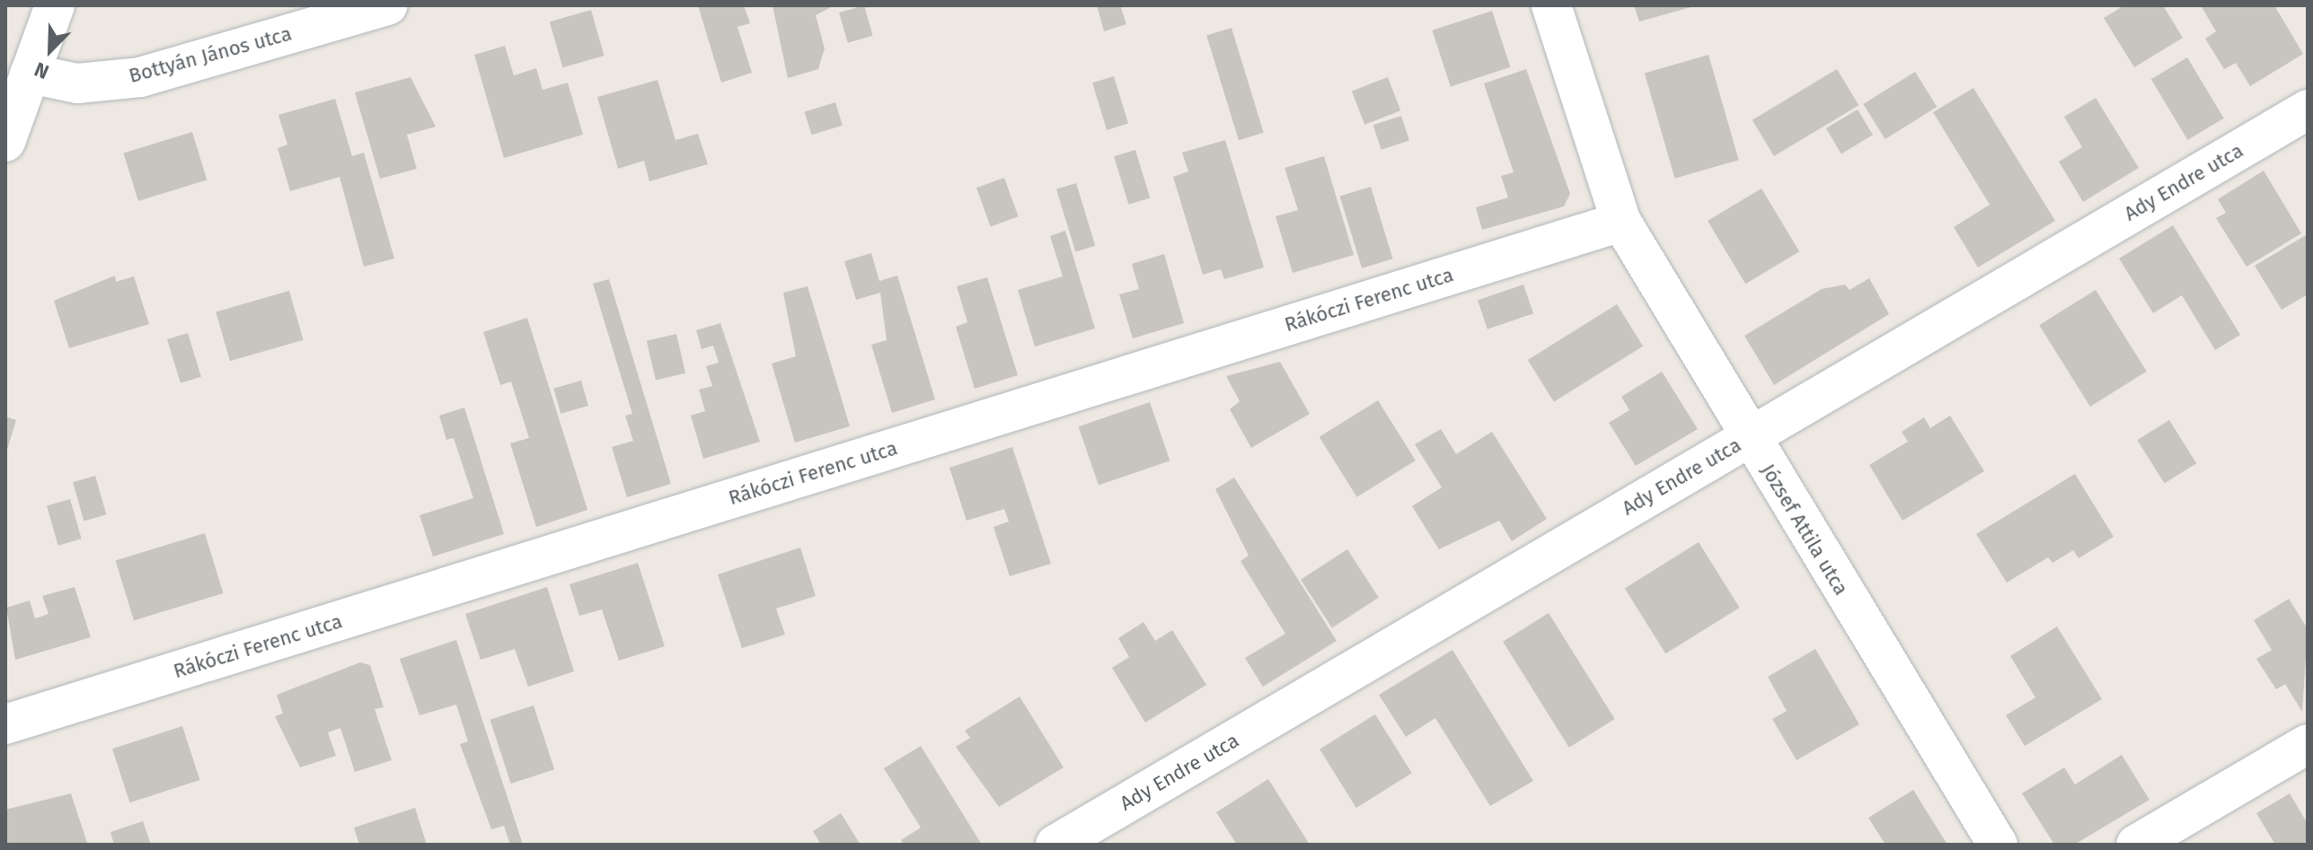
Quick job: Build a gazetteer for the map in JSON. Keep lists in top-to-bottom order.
{
  "streets": {
    "street": [
      "Bottyán János utca",
      "Ady Endre utca",
      "Rákóczi Ferenc utca",
      "József Attila utca"
    ]
  },
  "crossings": [
    ["Ady Endre utca", "József Attila utca"],
    ["Rákóczi Ferenc utca", "József Attila utca"]
  ],
  "north": "bottom left"
}
